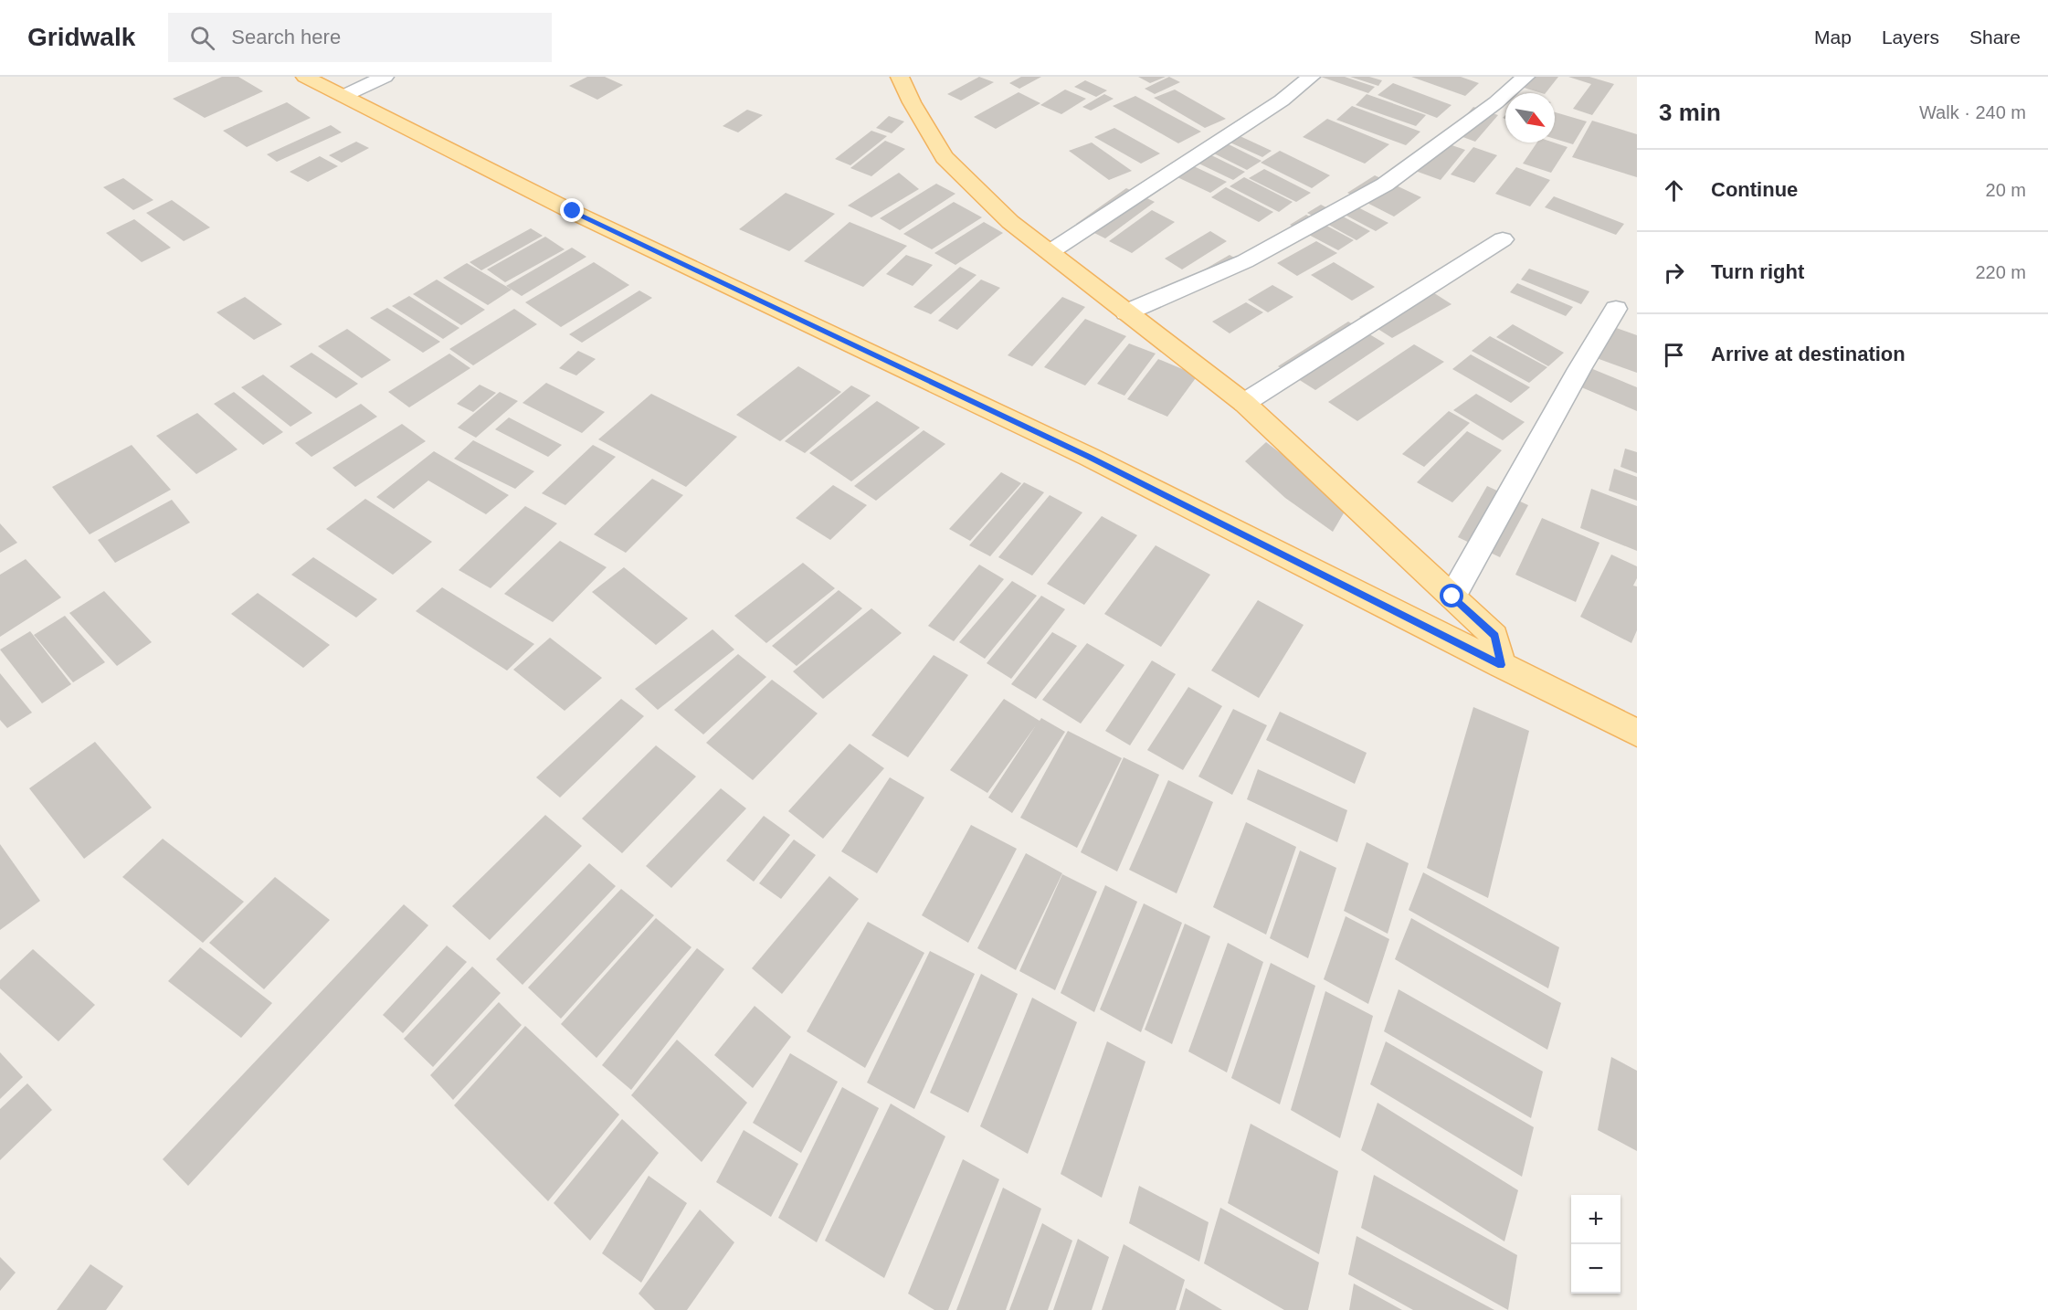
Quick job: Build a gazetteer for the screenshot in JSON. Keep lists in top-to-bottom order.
{
  "north": "bottom right",
  "page": {
    "header": "Gridwalk",
    "search": "Search here",
    "nav": ["Map", "Layers", "Share"],
    "heading": ["3 min", "Walk · 240 m"],
    "list": [
      ["Continue", "20 m"],
      ["Turn right", "220 m"],
      "Arrive at destination"
    ],
    "map_buttons": ["+", "−"]
  }
}
